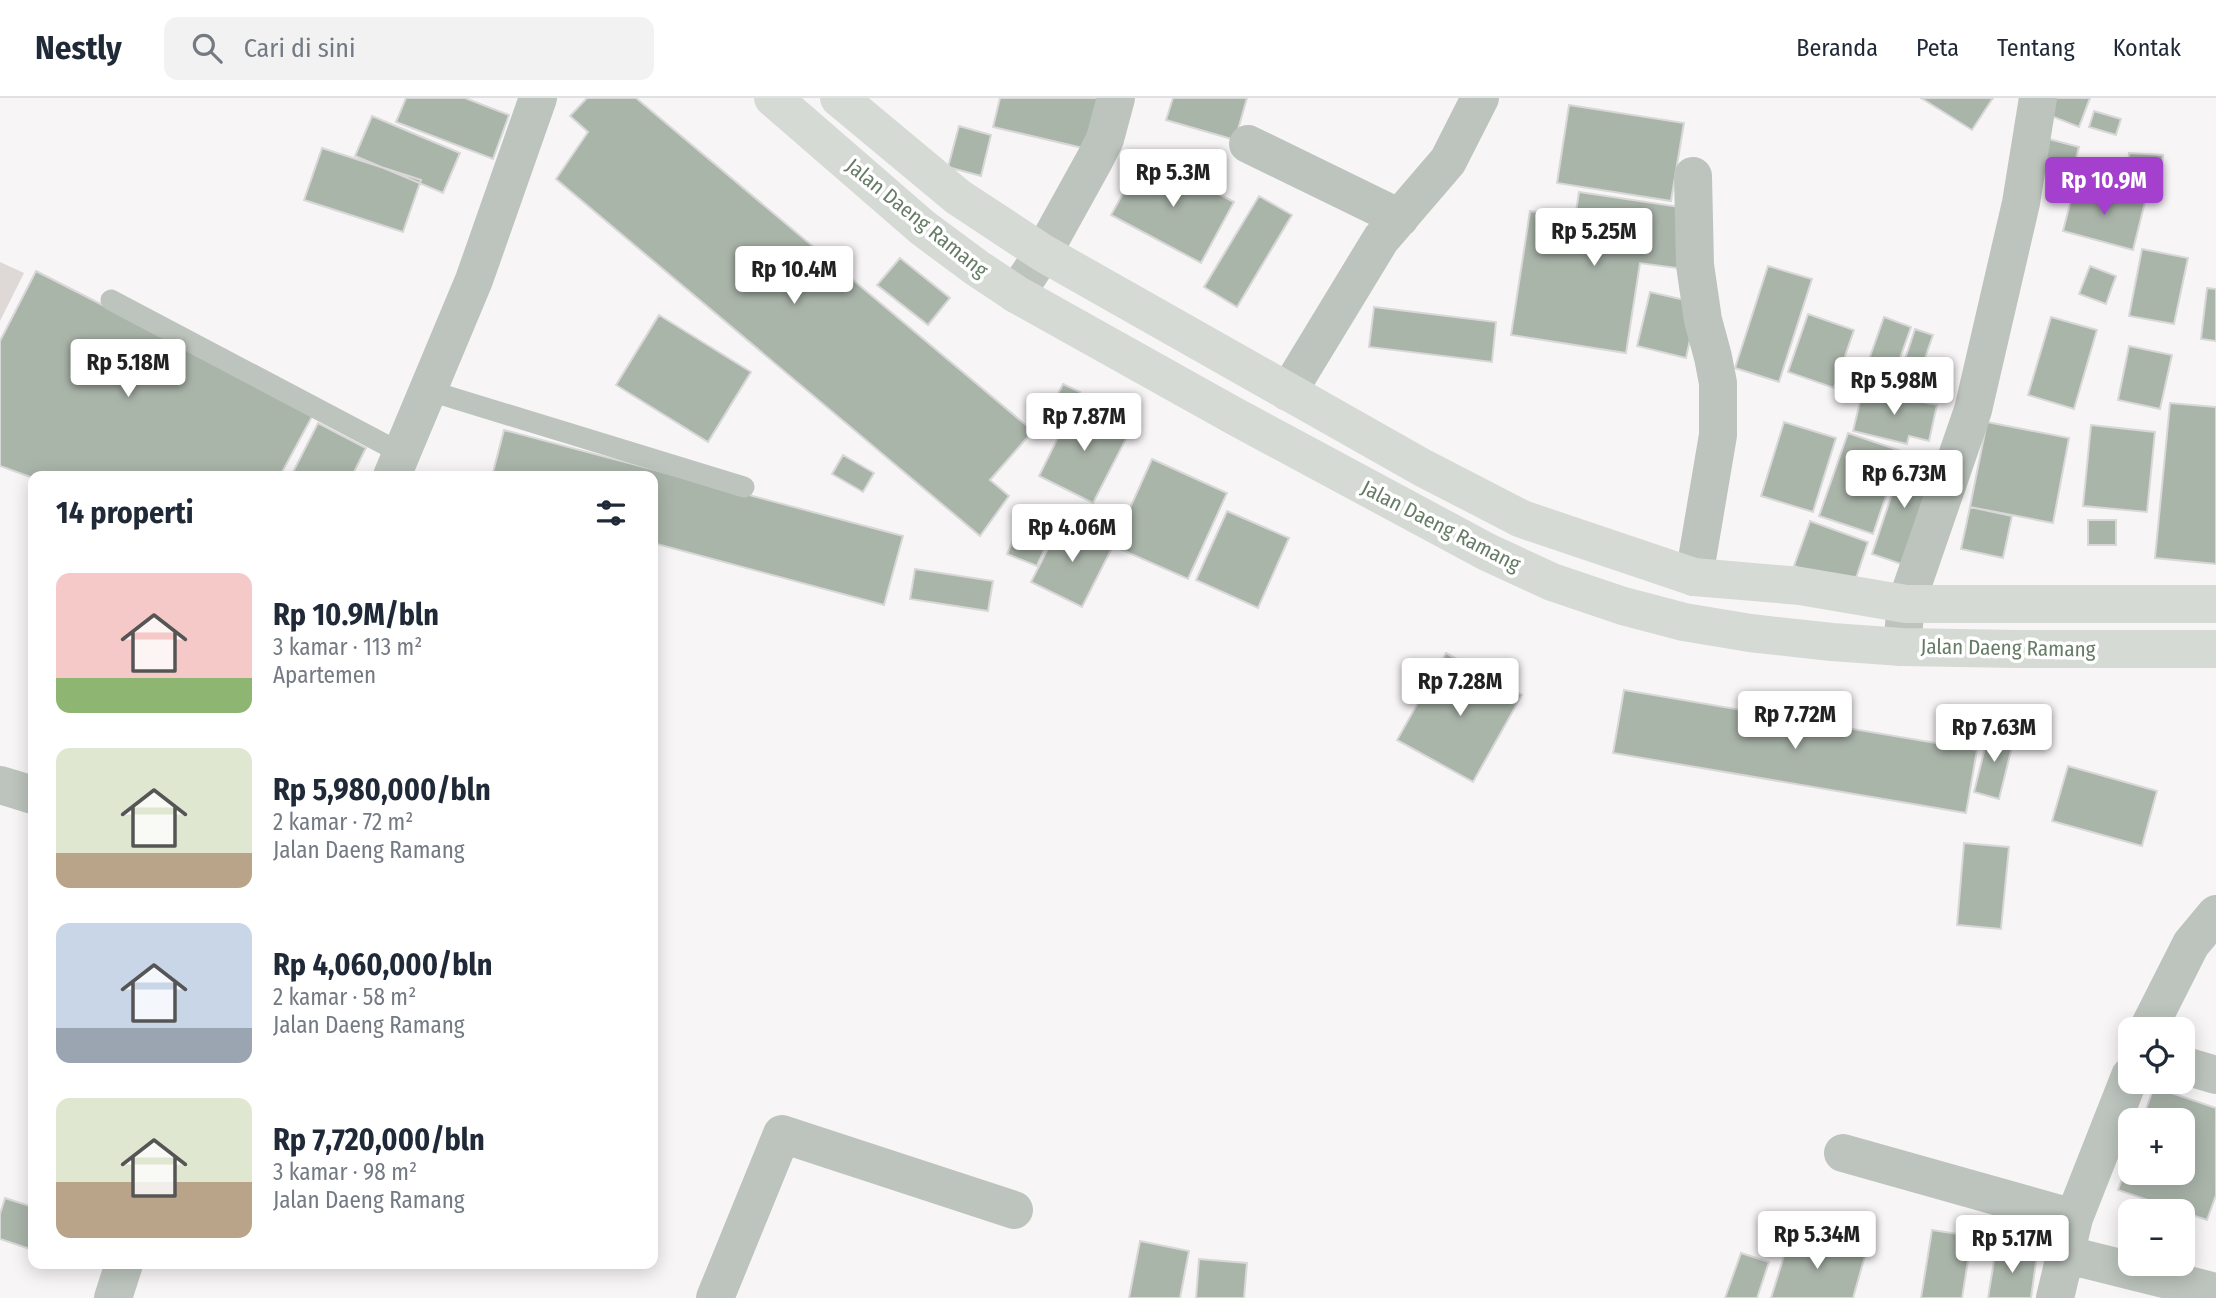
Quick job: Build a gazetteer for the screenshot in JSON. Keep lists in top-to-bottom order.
{
  "streets": {
    "main road": ["Jalan Daeng Ramang"]
  },
  "page": {
    "header": "Nestly",
    "search": "Cari di sini",
    "nav": [
      "Beranda",
      "Peta",
      "Tentang",
      "Kontak"
    ],
    "price": [
      "Rp 5.3M",
      "Rp 10.9M",
      "Rp 5.25M",
      "Rp 10.4M",
      "Rp 5.18M",
      "Rp 5.98M",
      "Rp 7.87M",
      "Rp 6.73M",
      "Rp 4.06M",
      "Rp 7.28M",
      "Rp 7.72M",
      "Rp 7.63M",
      "Rp 5.34M",
      "Rp 5.17M"
    ],
    "heading": "14 properti",
    "list": [
      {
        "name": "Rp 10.9M/bln",
        "note": "3 kamar · 113 m² · Apartemen"
      },
      {
        "name": "Rp 5,980,000/bln",
        "note": "2 kamar · 72 m² · Jalan Daeng Ramang"
      },
      {
        "name": "Rp 4,060,000/bln",
        "note": "2 kamar · 58 m² · Jalan Daeng Ramang"
      },
      {
        "name": "Rp 7,720,000/bln",
        "note": "3 kamar · 98 m² · Jalan Daeng Ramang"
      }
    ],
    "map_buttons": ["+", "−"]
  }
}
